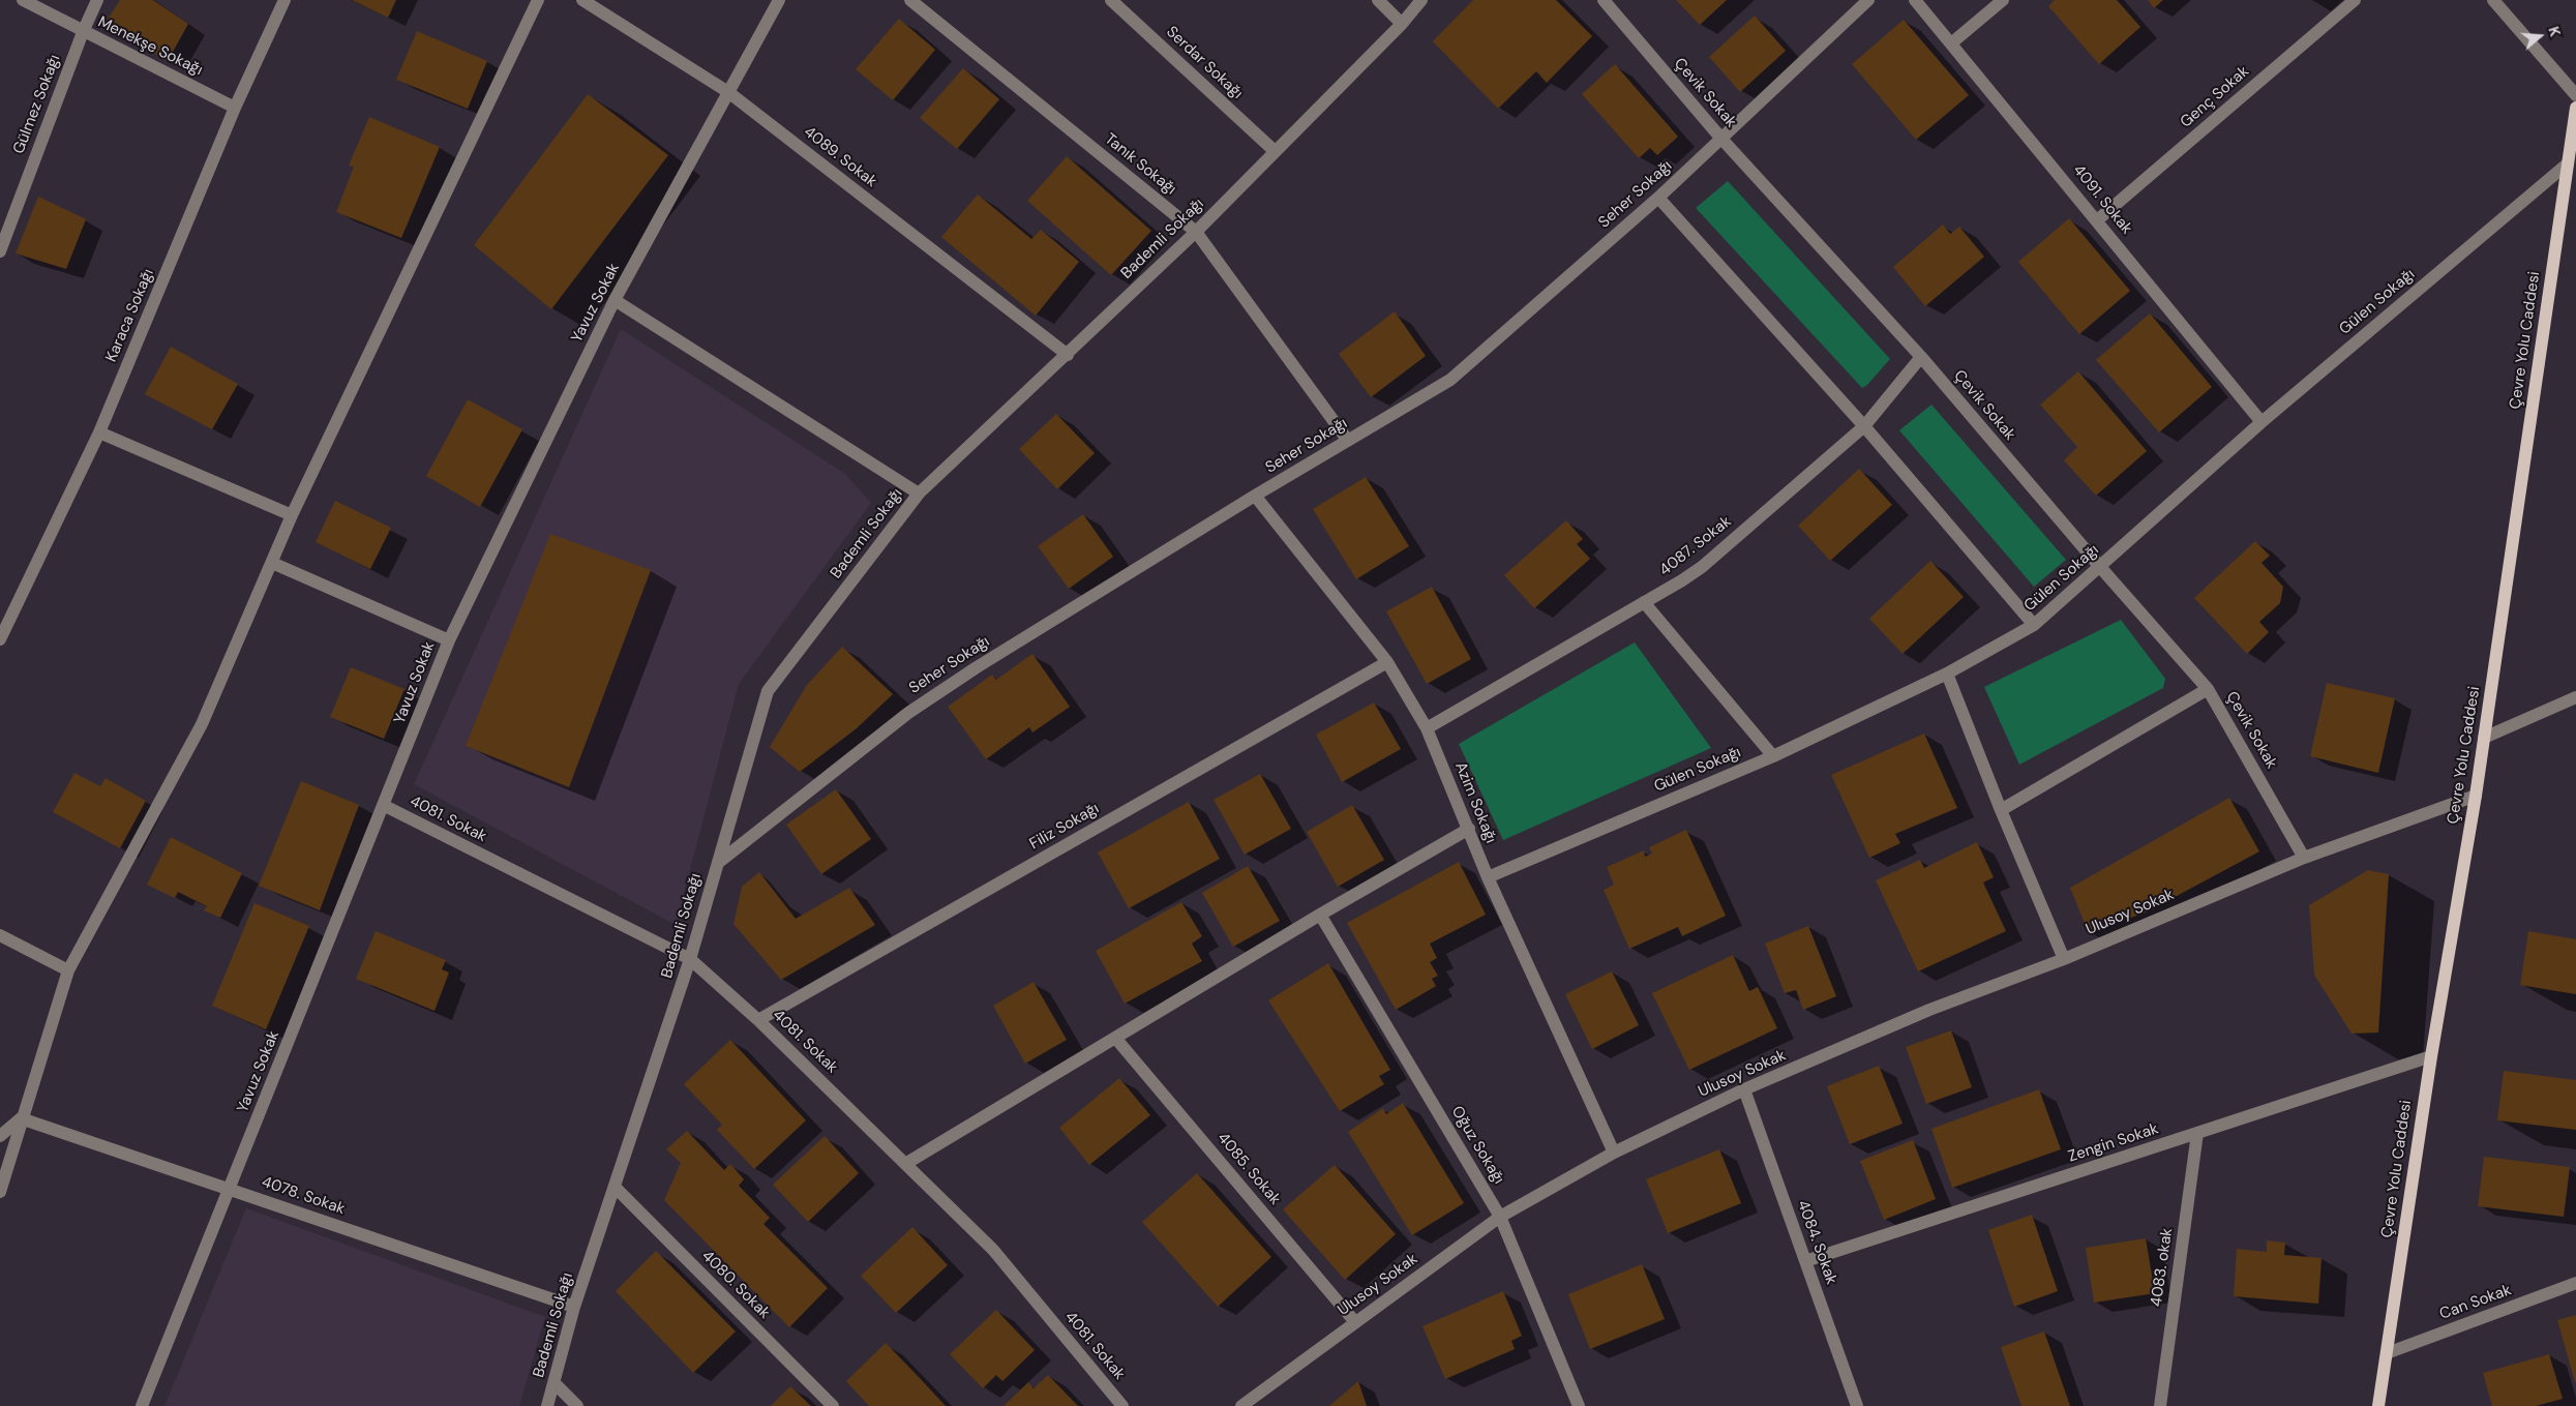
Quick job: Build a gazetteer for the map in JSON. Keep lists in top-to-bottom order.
{
  "streets": {
    "main road": ["Çevre Yolu Caddesi"],
    "street": [
      "Menekşe Sokağı",
      "Serdar Sokağı",
      "Çevik Sokak",
      "Genç Sokak",
      "Gülmez Sokağı",
      "4089. Sokak",
      "Tanık Sokağı",
      "Seher Sokağı",
      "4091. Sokak",
      "Bademli Sokağı",
      "Gülen Sokağı",
      "Yavuz Sokak",
      "Karaca Sokağı",
      "4087. Sokak",
      "Azim Sokağı",
      "4081. Sokak",
      "Filiz Sokağı",
      "Ulusoy Sokak",
      "Zengin Sokak",
      "Oğuz Sokağı",
      "4085. Sokak",
      "4078. Sokak",
      "4084. Sokak",
      "4083. okak",
      "4080. Sokak",
      "Can Sokak"
    ]
  },
  "crossings": [
    ["Menekşe Sokağı", "Gülmez Sokağı"],
    ["Menekşe Sokağı", "Karaca Sokağı"],
    ["Serdar Sokağı", "Bademli Sokağı"],
    ["Çevik Sokak", "Seher Sokağı"],
    ["Çevik Sokak", "Gülen Sokağı"],
    ["Çevik Sokak", "4087. Sokak"],
    ["Çevik Sokak", "Ulusoy Sokak"],
    ["Genç Sokak", "4091. Sokak"],
    ["4089. Sokak", "Bademli Sokağı"],
    ["4089. Sokak", "Yavuz Sokak"],
    ["Tanık Sokağı", "Seher Sokağı"],
    ["Tanık Sokağı", "Bademli Sokağı"],
    ["Seher Sokağı", "Bademli Sokağı"],
    ["Seher Sokağı", "Azim Sokağı"],
    ["4091. Sokak", "Gülen Sokağı"],
    ["Bademli Sokağı", "Yavuz Sokak"],
    ["Bademli Sokağı", "4081. Sokak"],
    ["Bademli Sokağı", "4078. Sokak"],
    ["Bademli Sokağı", "4080. Sokak"],
    ["Gülen Sokağı", "Çevre Yolu Caddesi"],
    ["Gülen Sokağı", "Azim Sokağı"],
    ["Yavuz Sokak", "4081. Sokak"],
    ["Yavuz Sokak", "4078. Sokak"],
    ["Çevre Yolu Caddesi", "Ulusoy Sokak"],
    ["Çevre Yolu Caddesi", "Zengin Sokak"],
    ["Çevre Yolu Caddesi", "Can Sokak"],
    ["4087. Sokak", "Azim Sokağı"],
    ["Azim Sokağı", "Filiz Sokağı"],
    ["Azim Sokağı", "Ulusoy Sokak"],
    ["4081. Sokak", "Filiz Sokağı"],
    ["Ulusoy Sokak", "Oğuz Sokağı"],
    ["Ulusoy Sokak", "4085. Sokak"],
    ["Ulusoy Sokak", "4084. Sokak"],
    ["Zengin Sokak", "4084. Sokak"],
    ["Zengin Sokak", "4083. okak"]
  ],
  "north": "right"
}
